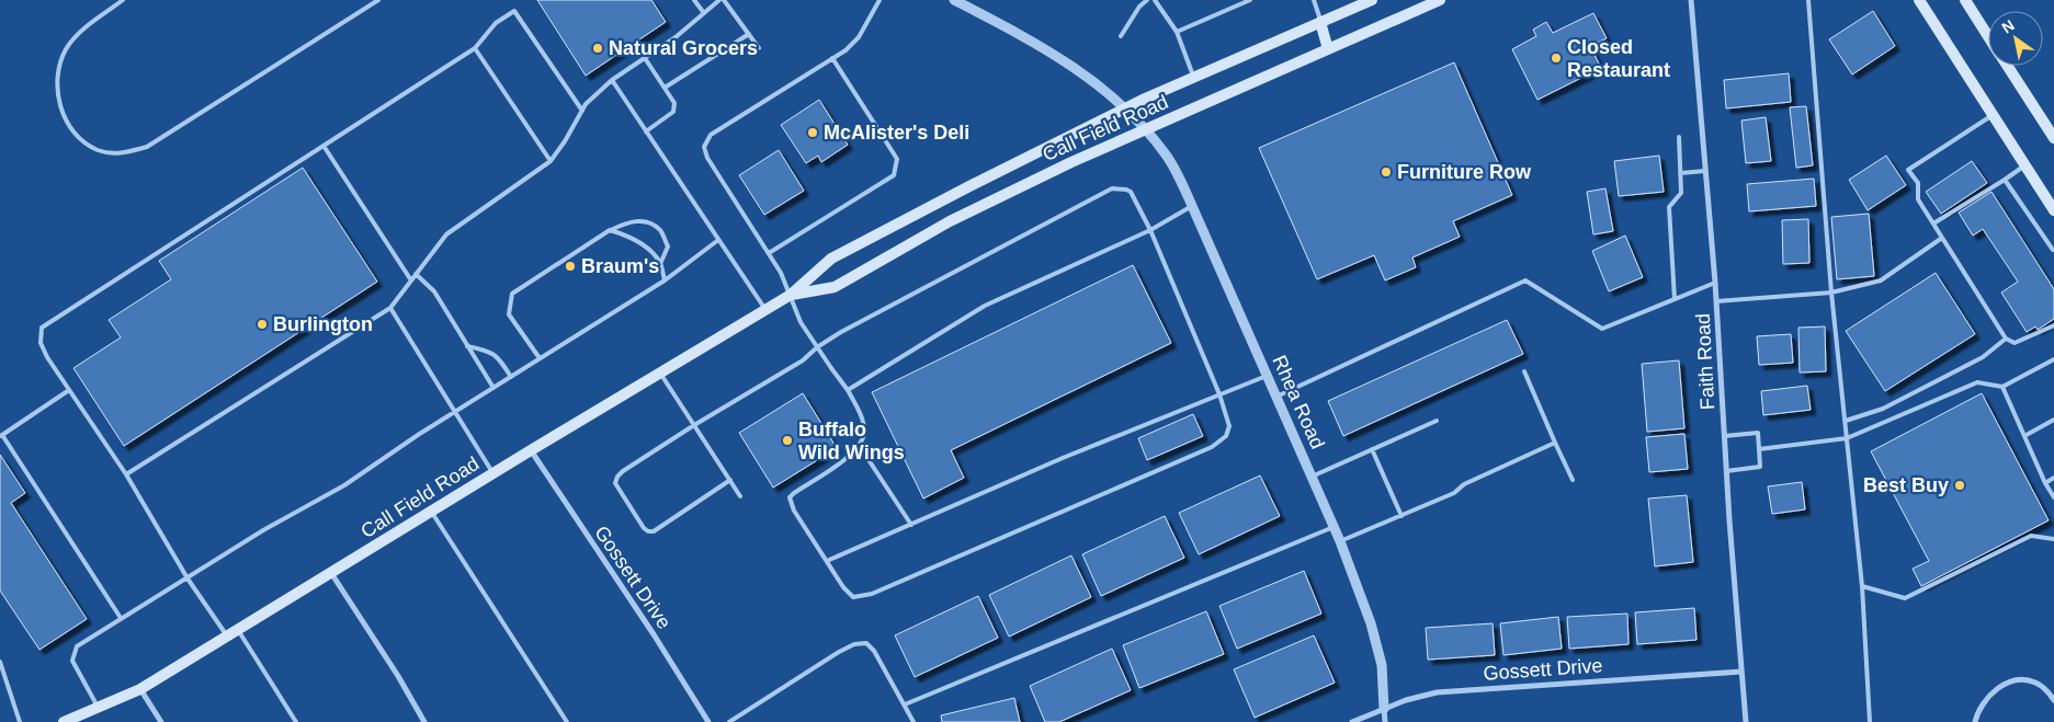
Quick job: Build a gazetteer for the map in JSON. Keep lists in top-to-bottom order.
{
  "streets": {
    "main road": ["Call Field Road"],
    "street": ["Faith Road", "Rhea Road", "Gossett Drive"]
  },
  "crossings": [
    ["Call Field Road", "Rhea Road"],
    ["Call Field Road", "Gossett Drive"],
    ["Faith Road", "Gossett Drive"],
    ["Rhea Road", "Gossett Drive"]
  ],
  "places": [
    "Natural Grocers",
    "Closed Restaurant",
    "McAlister's Deli",
    "Furniture Row",
    "Braum's",
    "Burlington",
    "Buffalo Wild Wings",
    "Best Buy"
  ],
  "north": "top left"
}
